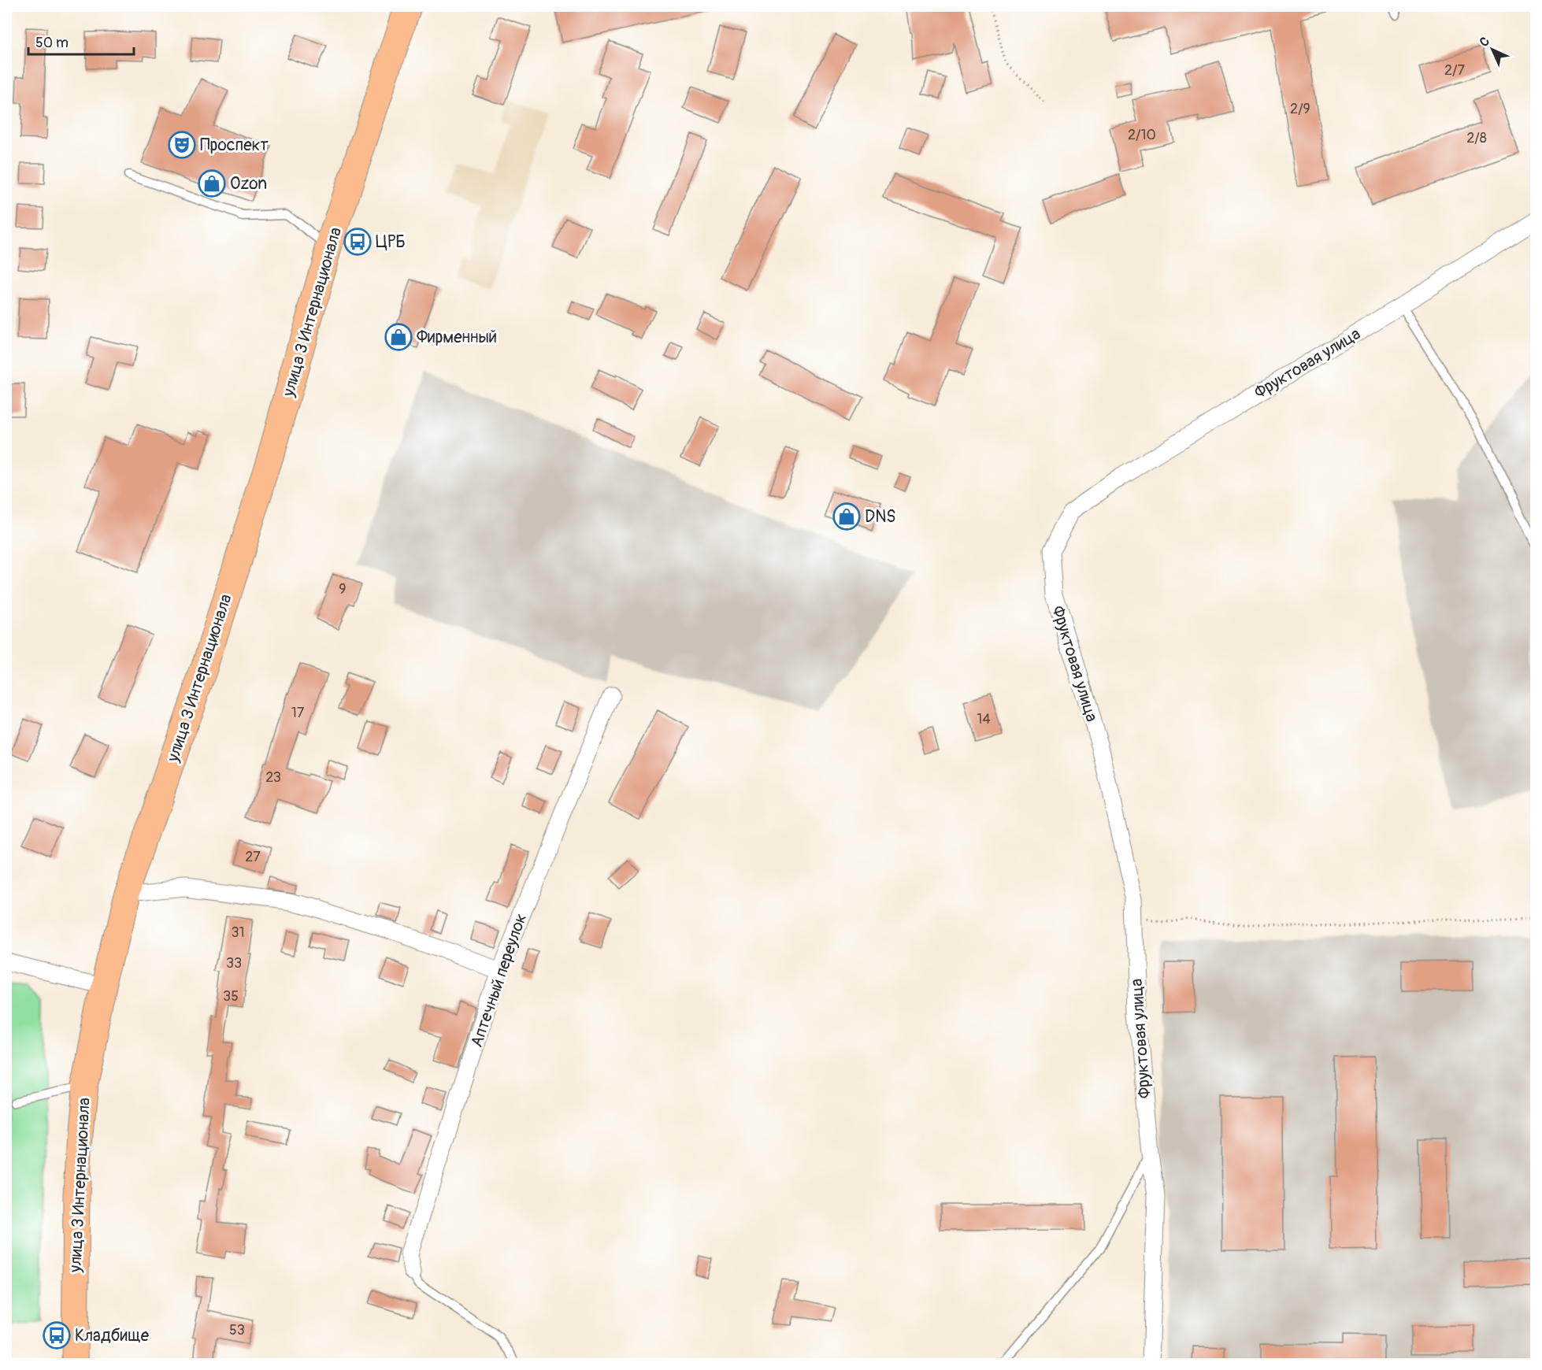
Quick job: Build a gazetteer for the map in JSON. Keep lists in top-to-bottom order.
{
  "streets": {
    "main road": ["улица 3 Интернационала"],
    "street": ["Фруктовая улица", "Аптечный переулок"]
  },
  "places": {
    "theatre": ["Проспект"],
    "shop": ["Ozon", "Фирменный", "DNS"],
    "bus stop": ["ЦРБ", "Кладбище"]
  },
  "house_numbers": [
    "2/7",
    "2/9",
    "2/10",
    "2/8",
    "9",
    "17",
    "14",
    "23",
    "27",
    "31",
    "33",
    "35",
    "53"
  ],
  "scale_bar": "50 m",
  "north": "top left"
}
